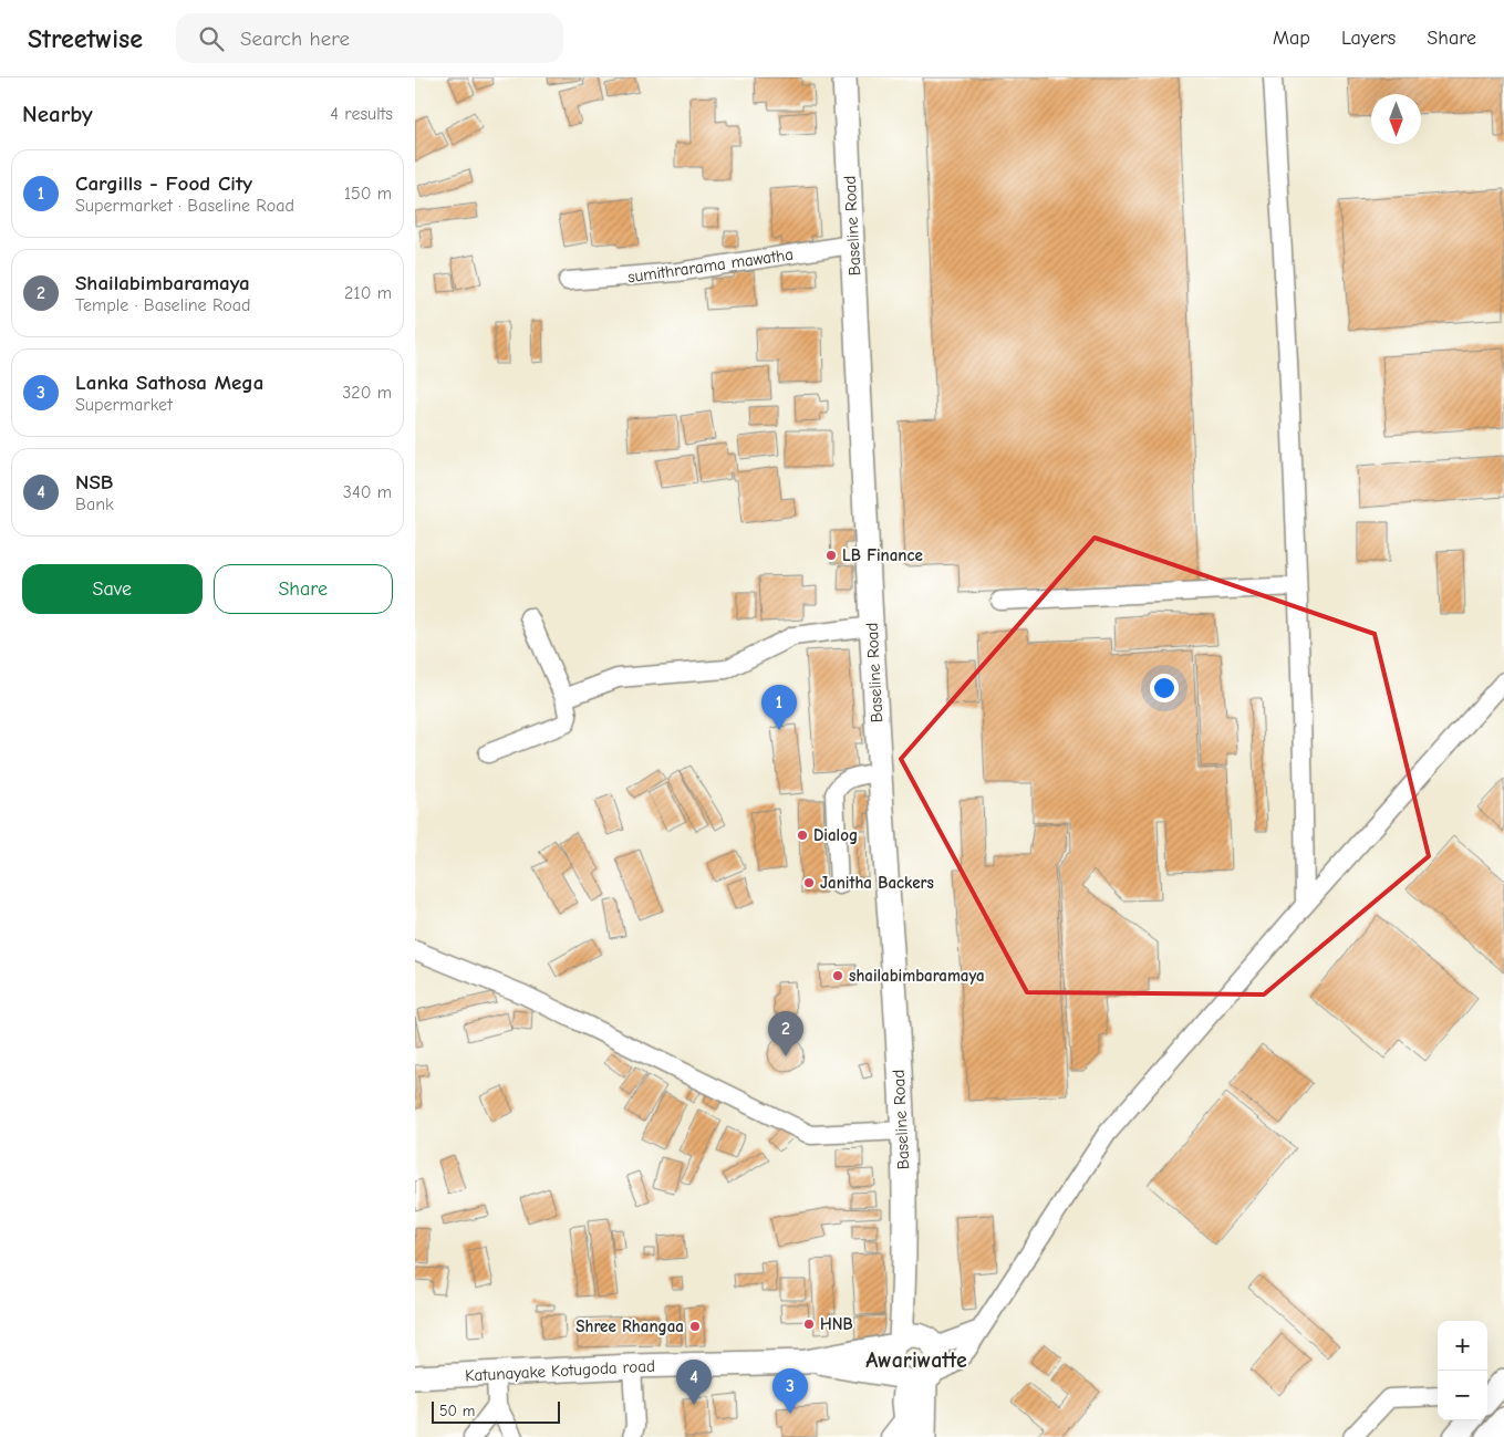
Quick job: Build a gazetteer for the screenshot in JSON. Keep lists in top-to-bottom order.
{
  "streets": {
    "main road": ["Baseline Road", "Katunayake Kotugoda road"],
    "street": ["sumithrarama mawatha"]
  },
  "crossings": [
    ["Baseline Road", "sumithrarama mawatha"],
    ["Baseline Road", "Katunayake Kotugoda road"]
  ],
  "districts": ["Awariwatte"],
  "places": [
    "LB Finance",
    "Dialog",
    "Janitha Backers",
    "shailabimbaramaya",
    "HNB",
    "Shree Rhangaa"
  ],
  "scale_bar": "50 m",
  "north": "bottom",
  "page": {
    "header": "Streetwise",
    "search": "Search here",
    "nav": ["Map", "Layers", "Share"],
    "heading": ["Nearby", "4 results"],
    "list": [
      {
        "mark": "1",
        "name": "Cargills - Food City",
        "note": "Supermarket · Baseline Road",
        "value": "150 m"
      },
      {
        "mark": "2",
        "name": "Shailabimbaramaya",
        "note": "Temple · Baseline Road",
        "value": "210 m"
      },
      {
        "mark": "3",
        "name": "Lanka Sathosa Mega",
        "note": "Supermarket",
        "value": "320 m"
      },
      {
        "mark": "4",
        "name": "NSB",
        "note": "Bank",
        "value": "340 m"
      }
    ],
    "buttons": ["Save", "Share"],
    "pins": [
      "1",
      "2",
      "4",
      "3"
    ],
    "map_buttons": ["+", "−"],
    "scale": "50 m"
  }
}
